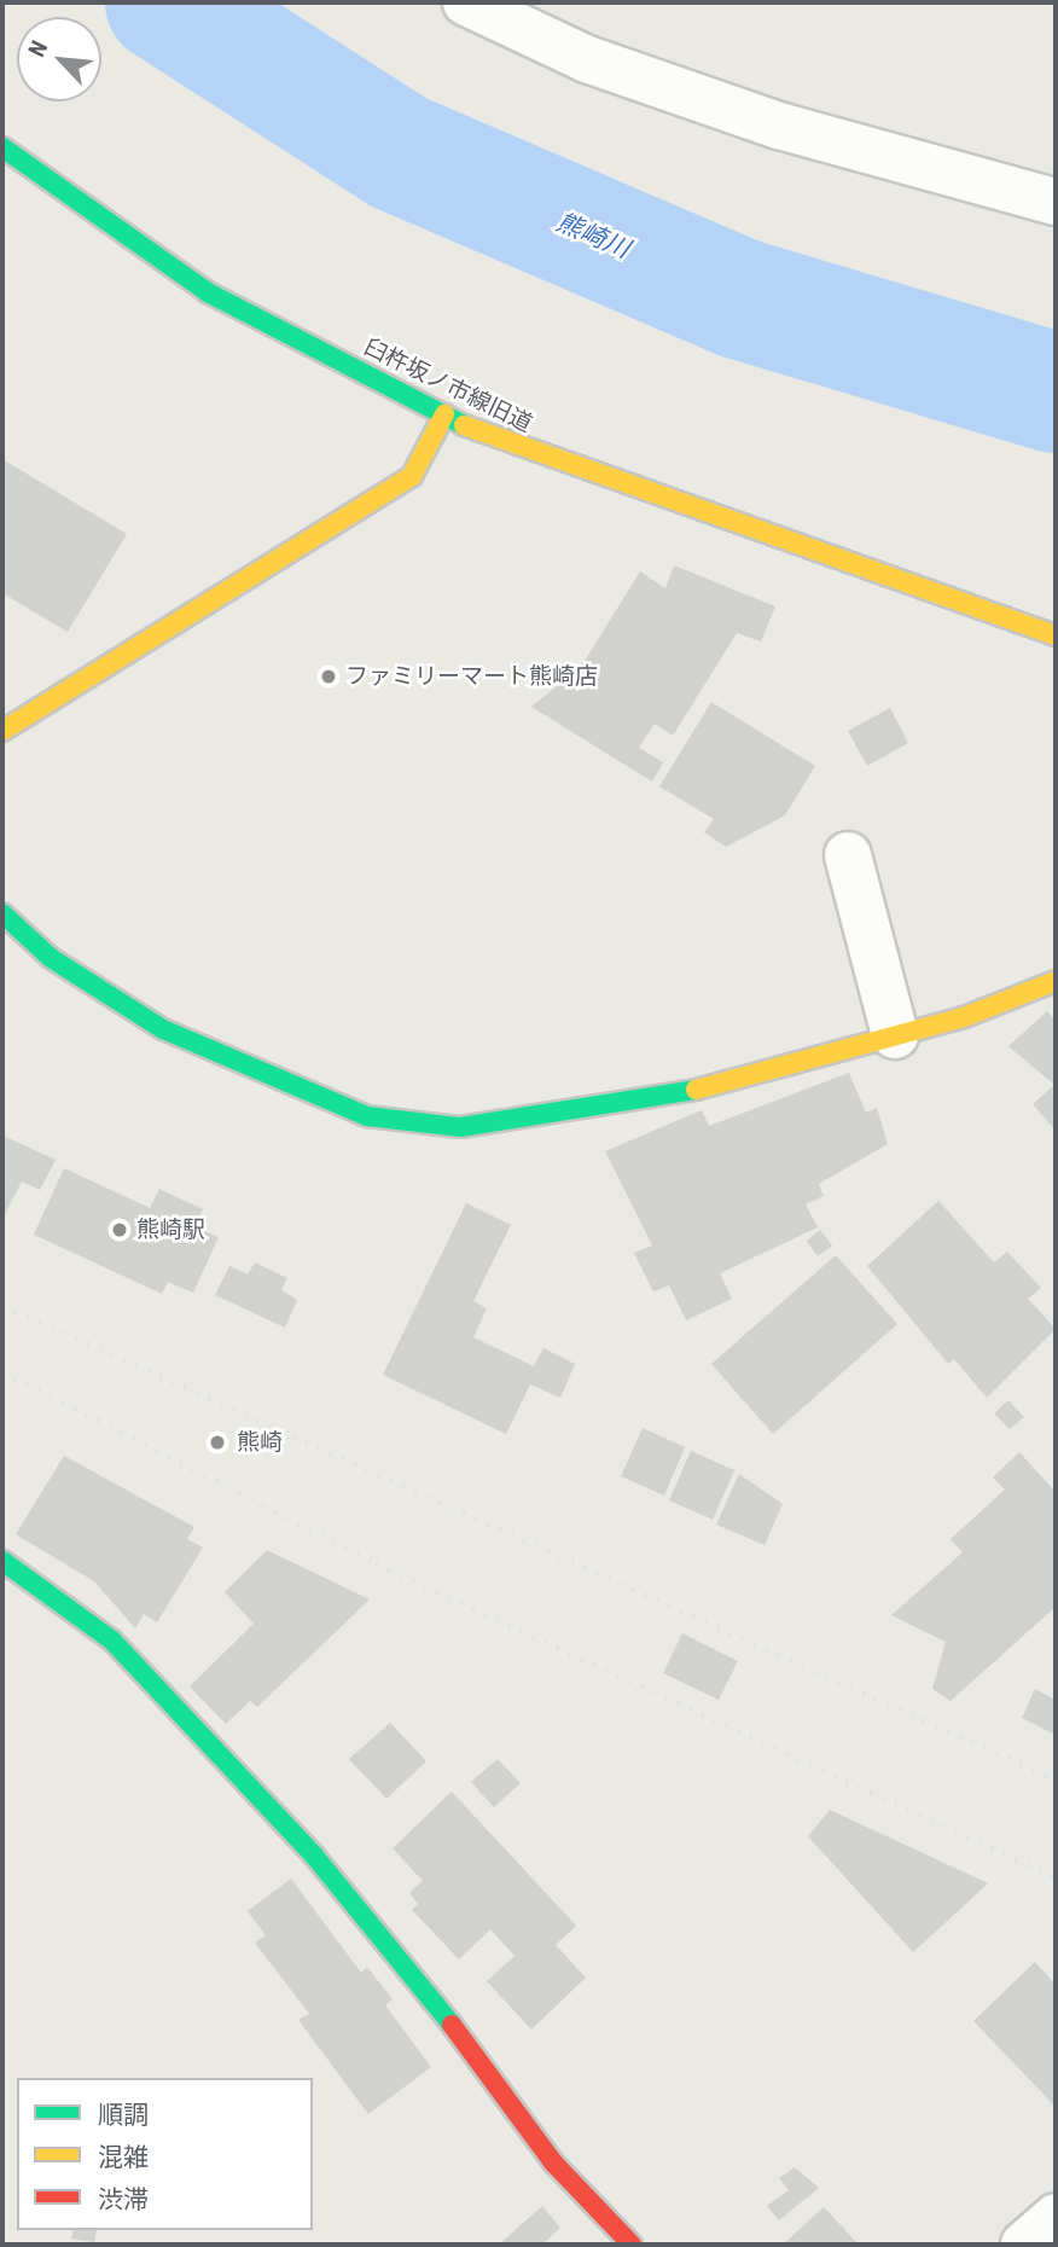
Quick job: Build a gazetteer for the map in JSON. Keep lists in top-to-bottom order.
{
  "streets": {
    "street": ["臼杵坂ノ市線旧道"]
  },
  "water": ["熊崎川"],
  "places": ["ファミリーマート熊崎店", "熊崎駅", "熊崎"],
  "legend": ["順調", "混雑", "渋滞"],
  "north": "top left"
}
